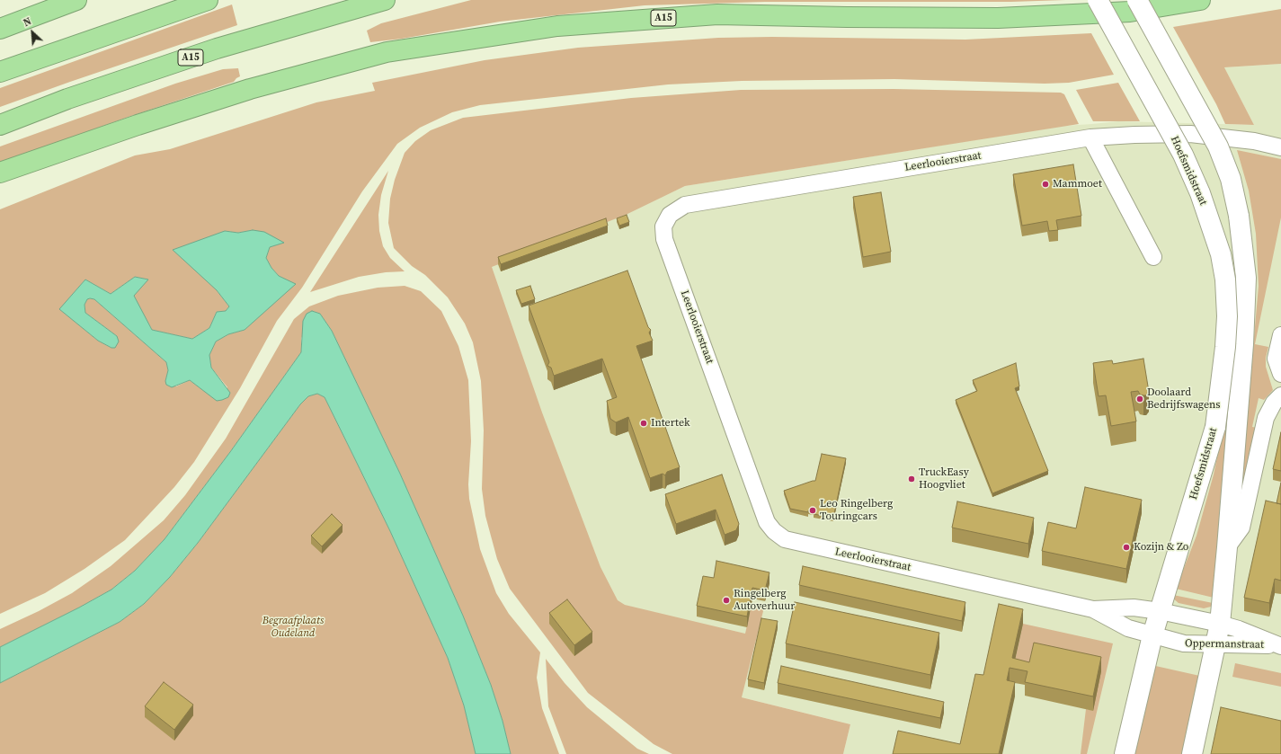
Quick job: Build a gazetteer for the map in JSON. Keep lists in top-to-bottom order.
{
  "streets": {
    "highway": ["A15"],
    "street": ["Leerlooierstraat", "Hoefsmidstraat", "Oppermanstraat"]
  },
  "crossings": [
    ["Leerlooierstraat", "Hoefsmidstraat"],
    ["Leerlooierstraat", "Oppermanstraat"],
    ["Hoefsmidstraat", "Oppermanstraat"]
  ],
  "parks": ["Begraafplaats Oudeland"],
  "places": [
    "Mammoet",
    "Doolaard Bedrijfswagens",
    "Intertek",
    "TruckEasy Hoogvliet",
    "Leo Ringelberg Touringcars",
    "Kozijn & Zo",
    "Ringelberg Autoverhuur"
  ],
  "north": "top left"
}
